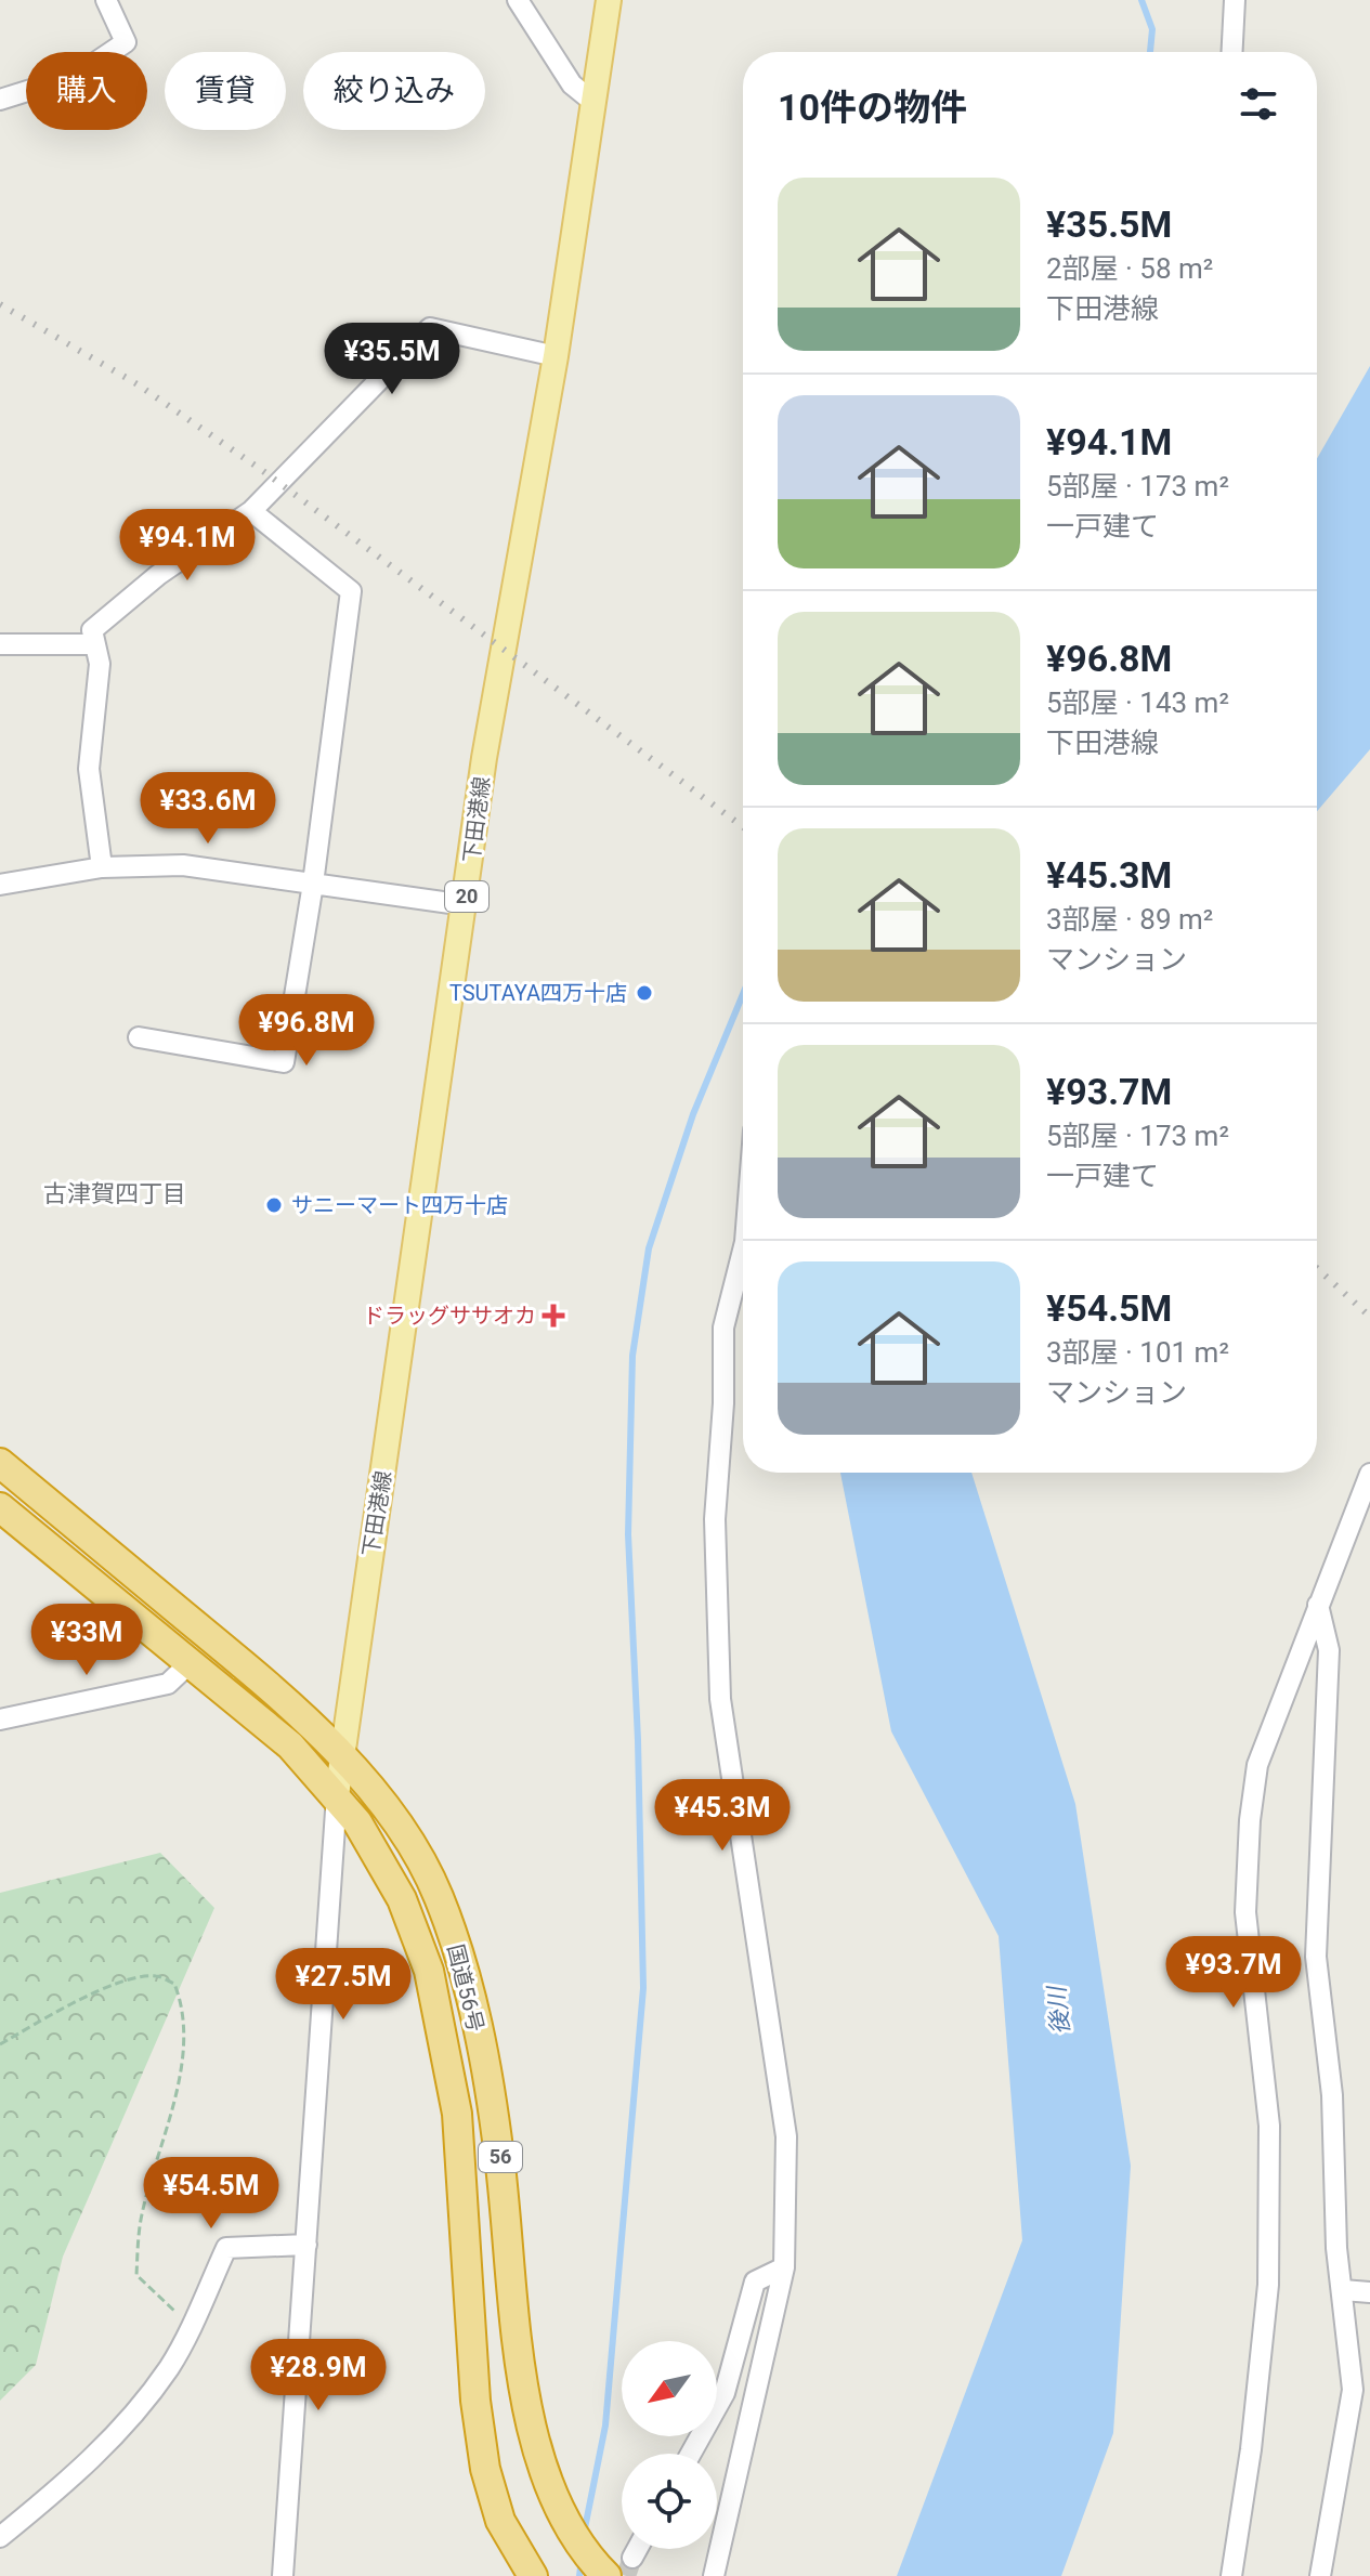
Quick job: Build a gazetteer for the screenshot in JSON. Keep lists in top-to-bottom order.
{
  "streets": {
    "highway": ["国道56号", "56"],
    "main road": ["下田港線", "20"]
  },
  "crossings": [
    ["下田港線", "国道56号"]
  ],
  "districts": ["古津賀四丁目"],
  "water": ["後川"],
  "places": {
    "other": ["TSUTAYA四万十店", "サニーマート四万十店"],
    "health": ["ドラッグササオカ"]
  },
  "north": "bottom left",
  "page": {
    "chip": ["購入", "賃貸", "絞り込み"],
    "heading": "10件の物件",
    "list": [
      {
        "name": "¥35.5M",
        "note": "2部屋 · 58 m² · 下田港線"
      },
      {
        "name": "¥94.1M",
        "note": "5部屋 · 173 m² · 一戸建て"
      },
      {
        "name": "¥96.8M",
        "note": "5部屋 · 143 m² · 下田港線"
      },
      {
        "name": "¥45.3M",
        "note": "3部屋 · 89 m² · マンション"
      },
      {
        "name": "¥93.7M",
        "note": "5部屋 · 173 m² · 一戸建て"
      },
      {
        "name": "¥54.5M",
        "note": "3部屋 · 101 m² · マンション"
      }
    ],
    "price": [
      "¥35.5M",
      "¥94.1M",
      "¥33.6M",
      "¥96.8M",
      "¥33M",
      "¥45.3M",
      "¥93.7M",
      "¥27.5M",
      "¥54.5M",
      "¥28.9M"
    ]
  }
}
